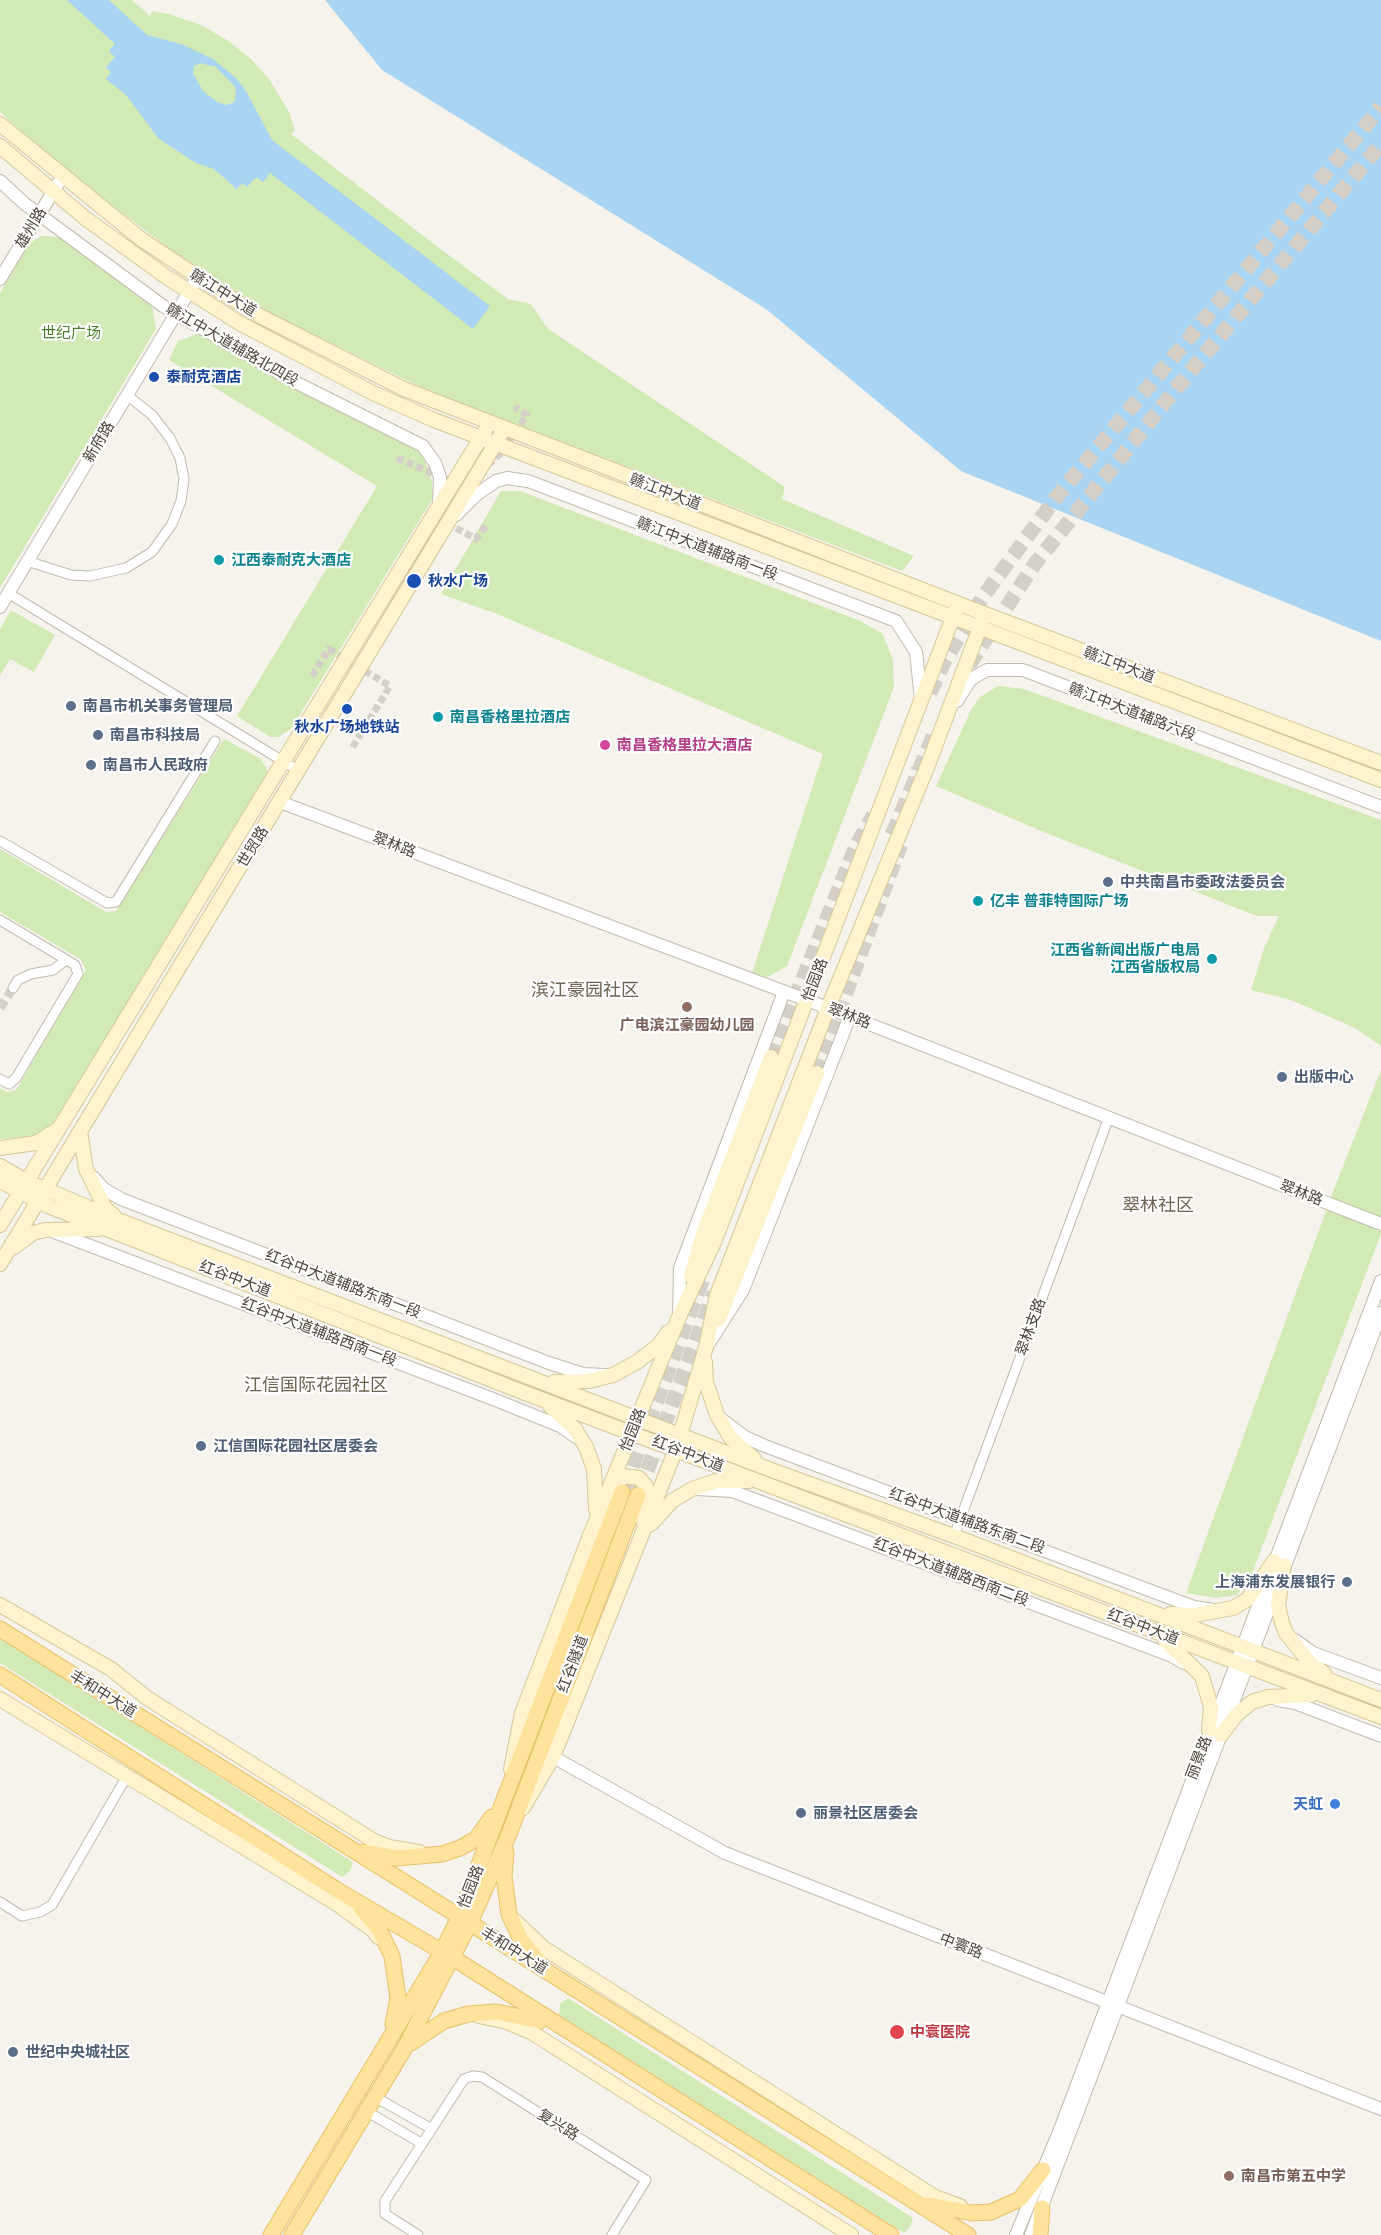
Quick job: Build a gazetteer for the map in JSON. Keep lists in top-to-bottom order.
{
  "streets": {
    "main road": [
      "赣江中大道",
      "世贸路",
      "怡园路",
      "红谷中大道",
      "红谷隧道",
      "丰和中大道"
    ],
    "street": [
      "雄州路",
      "赣江中大道辅路北四段",
      "新府路",
      "赣江中大道辅路南一段",
      "赣江中大道辅路六段",
      "翠林路",
      "红谷中大道辅路东南一段",
      "翠林支路",
      "红谷中大道辅路西南一段",
      "红谷中大道辅路东南二段",
      "红谷中大道辅路西南二段",
      "丽景路",
      "中寰路",
      "复兴路"
    ]
  },
  "crossings": [
    ["雄州路", "赣江中大道"],
    ["雄州路", "赣江中大道辅路北四段"],
    ["赣江中大道", "新府路"],
    ["赣江中大道", "世贸路"],
    ["赣江中大道", "怡园路"],
    ["赣江中大道辅路北四段", "新府路"],
    ["赣江中大道辅路北四段", "世贸路"],
    ["赣江中大道辅路南一段", "世贸路"],
    ["赣江中大道辅路南一段", "怡园路"],
    ["赣江中大道辅路六段", "怡园路"],
    ["翠林路", "世贸路"],
    ["翠林路", "怡园路"],
    ["翠林路", "翠林支路"],
    ["世贸路", "红谷中大道"],
    ["怡园路", "红谷中大道"],
    ["怡园路", "红谷隧道"],
    ["怡园路", "丰和中大道"],
    ["怡园路", "中寰路"],
    ["红谷中大道", "翠林支路"],
    ["红谷中大道", "丽景路"],
    ["翠林支路", "红谷中大道辅路东南二段"],
    ["丽景路", "中寰路"]
  ],
  "districts": ["滨江豪园社区", "翠林社区", "江信国际花园社区"],
  "parks": ["世纪广场"],
  "places": [
    "泰耐克酒店",
    "江西泰耐克大酒店",
    "秋水广场",
    "南昌市机关事务管理局",
    "秋水广场地铁站",
    "南昌香格里拉酒店",
    "南昌市科技局",
    "南昌香格里拉大酒店",
    "南昌市人民政府",
    "中共南昌市委政法委员会",
    "亿丰 普菲特国际广场",
    "江西省新闻出版广电局 江西省版权局",
    "广电滨江豪园幼儿园",
    "出版中心",
    "江信国际花园社区居委会",
    "上海浦东发展银行",
    "天虹",
    "丽景社区居委会",
    "中寰医院",
    "世纪中央城社区",
    "南昌市第五中学"
  ]
}
